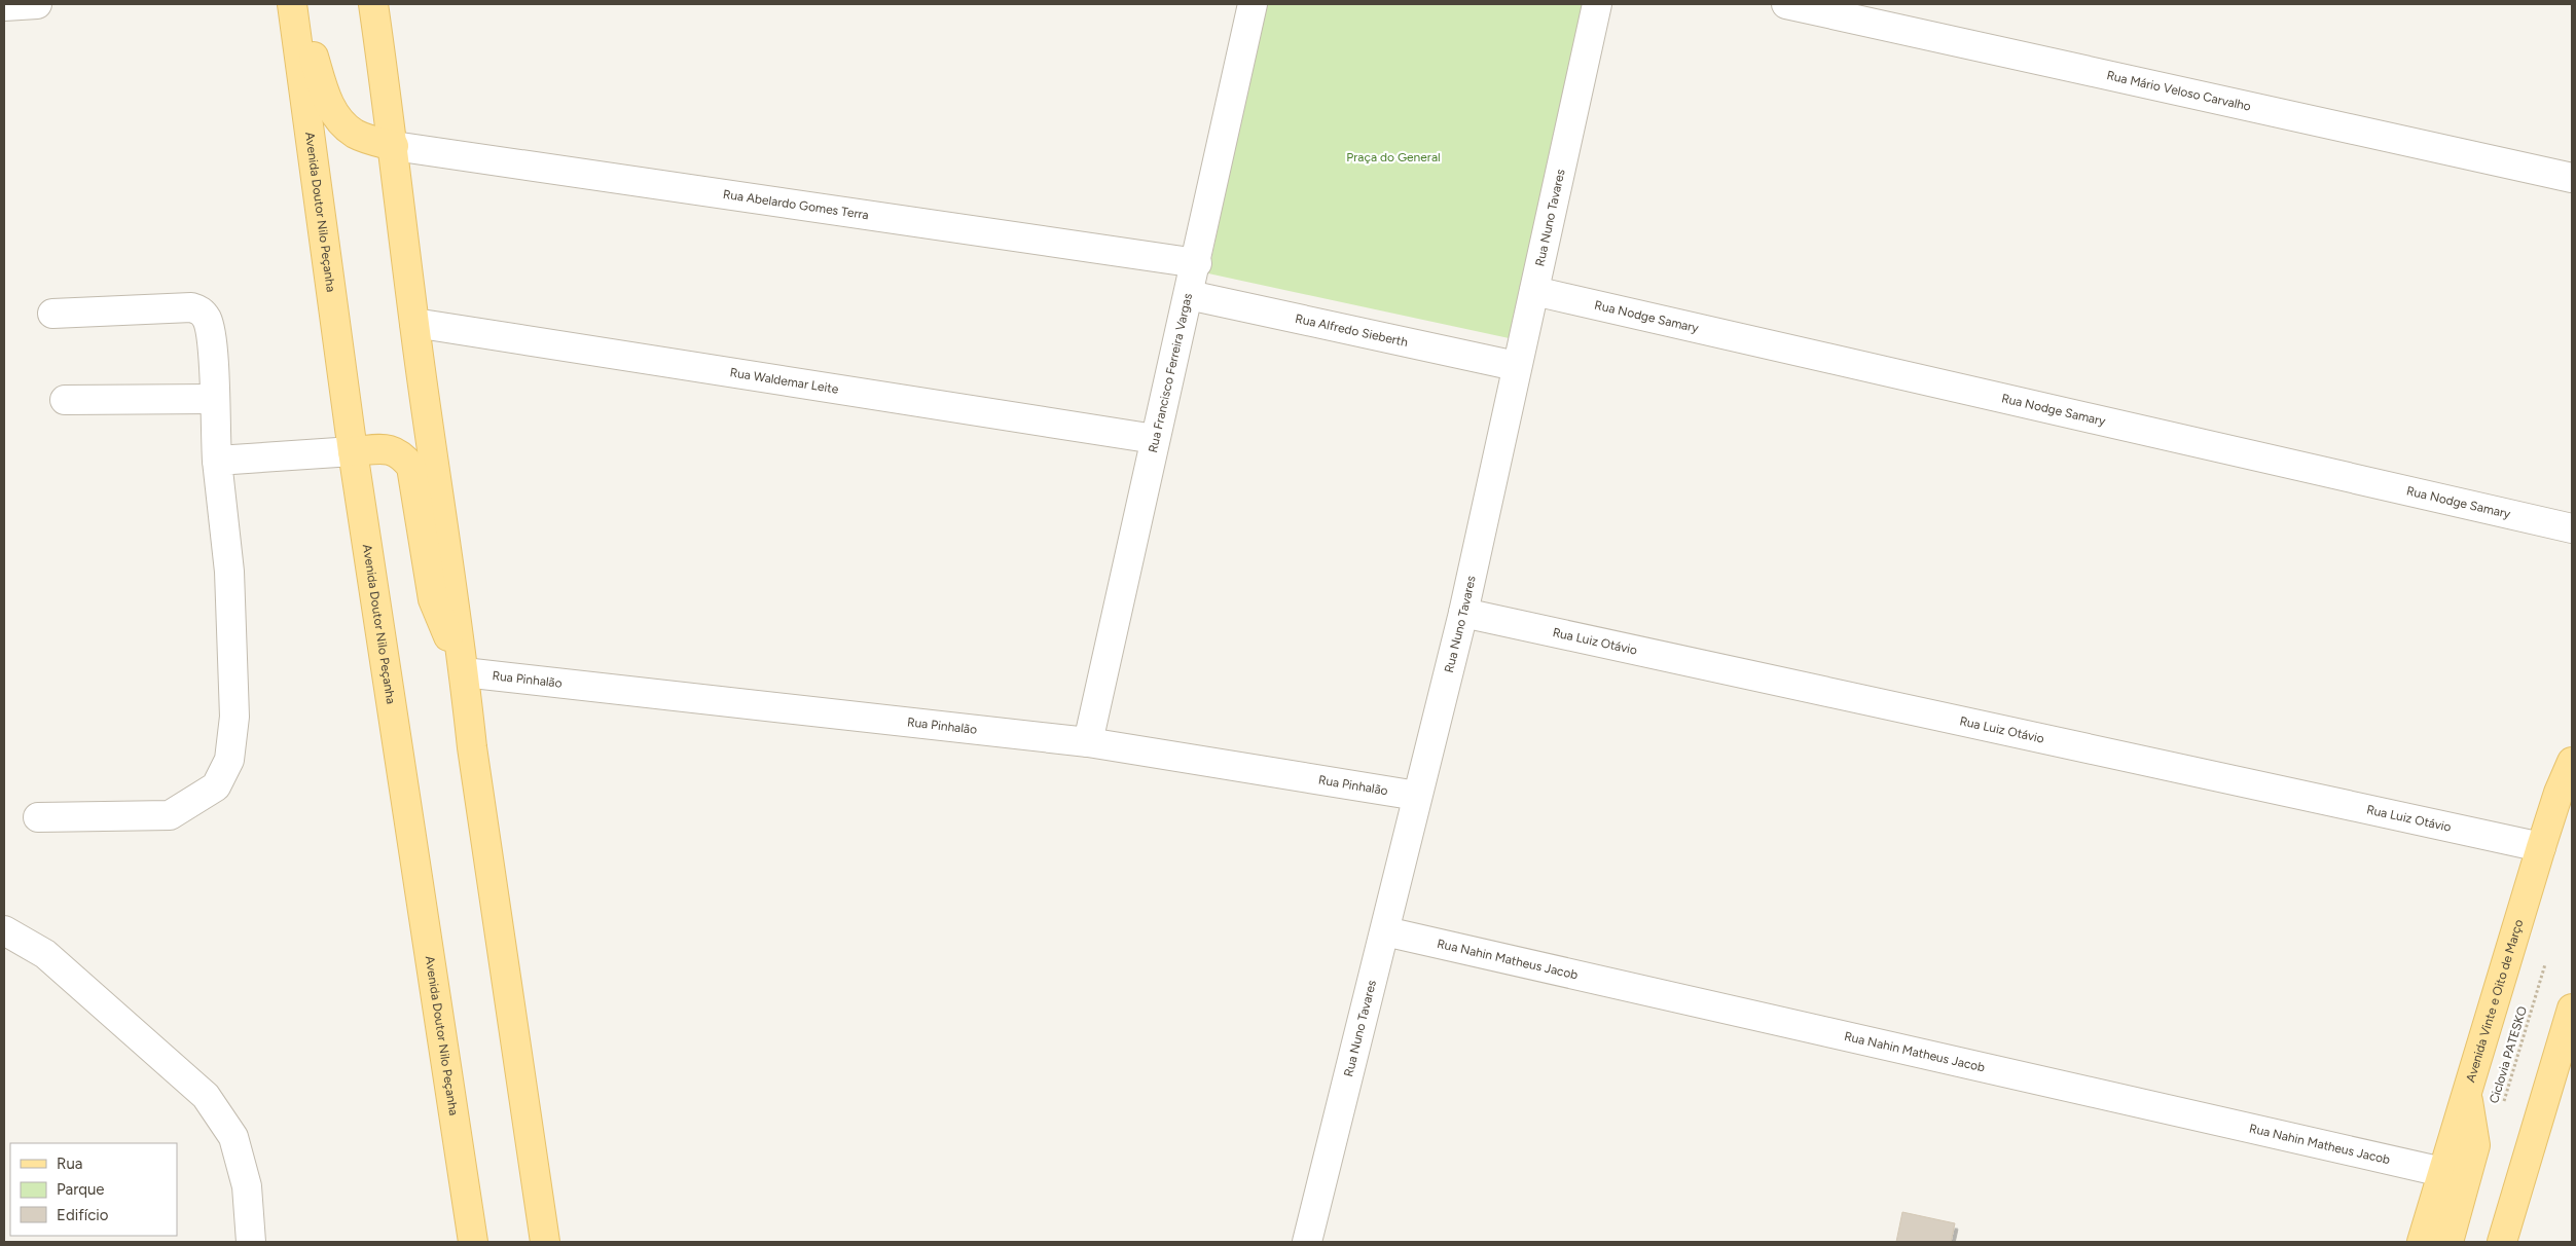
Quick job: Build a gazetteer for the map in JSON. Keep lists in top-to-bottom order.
{
  "streets": {
    "main road": ["Avenida Doutor Nilo Peçanha", "Avenida Vinte e Oito de Março"],
    "street": [
      "Rua Mário Veloso Carvalho",
      "Rua Abelardo Gomes Terra",
      "Rua Nuno Tavares",
      "Rua Nodge Samary",
      "Rua Alfredo Sieberth",
      "Rua Francisco Ferreira Vargas",
      "Rua Waldemar Leite",
      "Rua Luiz Otávio",
      "Rua Pinhalão",
      "Rua Nahin Matheus Jacob"
    ],
    "path": ["Ciclovia PATESKO"]
  },
  "crossings": [
    ["Rua Abelardo Gomes Terra", "Rua Francisco Ferreira Vargas"],
    ["Rua Nuno Tavares", "Rua Nodge Samary"],
    ["Rua Nuno Tavares", "Rua Alfredo Sieberth"],
    ["Rua Nuno Tavares", "Rua Luiz Otávio"],
    ["Rua Nuno Tavares", "Rua Pinhalão"],
    ["Rua Nuno Tavares", "Rua Nahin Matheus Jacob"],
    ["Rua Alfredo Sieberth", "Rua Francisco Ferreira Vargas"],
    ["Rua Francisco Ferreira Vargas", "Rua Waldemar Leite"],
    ["Rua Francisco Ferreira Vargas", "Rua Pinhalão"],
    ["Rua Luiz Otávio", "Avenida Vinte e Oito de Março"],
    ["Rua Nahin Matheus Jacob", "Avenida Vinte e Oito de Março"]
  ],
  "parks": ["Praça do General"],
  "legend": ["Rua", "Parque", "Edifício"]
}
